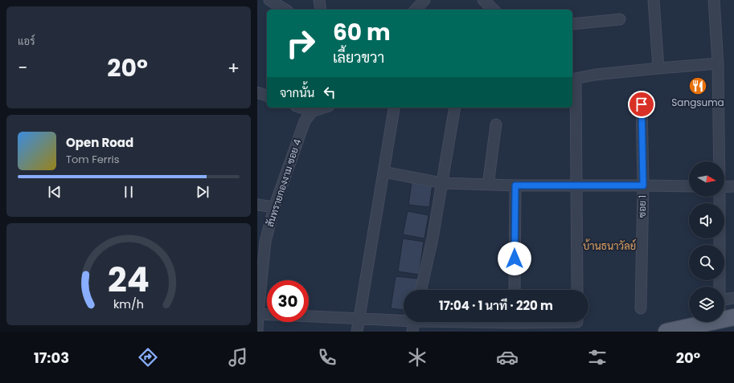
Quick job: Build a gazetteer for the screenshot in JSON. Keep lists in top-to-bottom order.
{
  "streets": {
    "street": ["สันทรายกองงาม ซอย 4", "ซอย 1"]
  },
  "districts": ["บ้านธนาวัลย์"],
  "places": {
    "restaurant": ["Sangsuma"]
  },
  "north": "right",
  "page": {
    "tile": "แอร์",
    "turn": ["60 m", "เลี้ยวขวา"],
    "heat": ["−", "20°", "+"],
    "then": "จากนั้น",
    "song": ["Open Road", "Tom Ferris"],
    "limit": "30",
    "trip": "17:04 · 1 นาที · 220 m",
    "tabs": ["17:03", "20°"],
    "gauge": ["24", "km/h"]
  }
}
